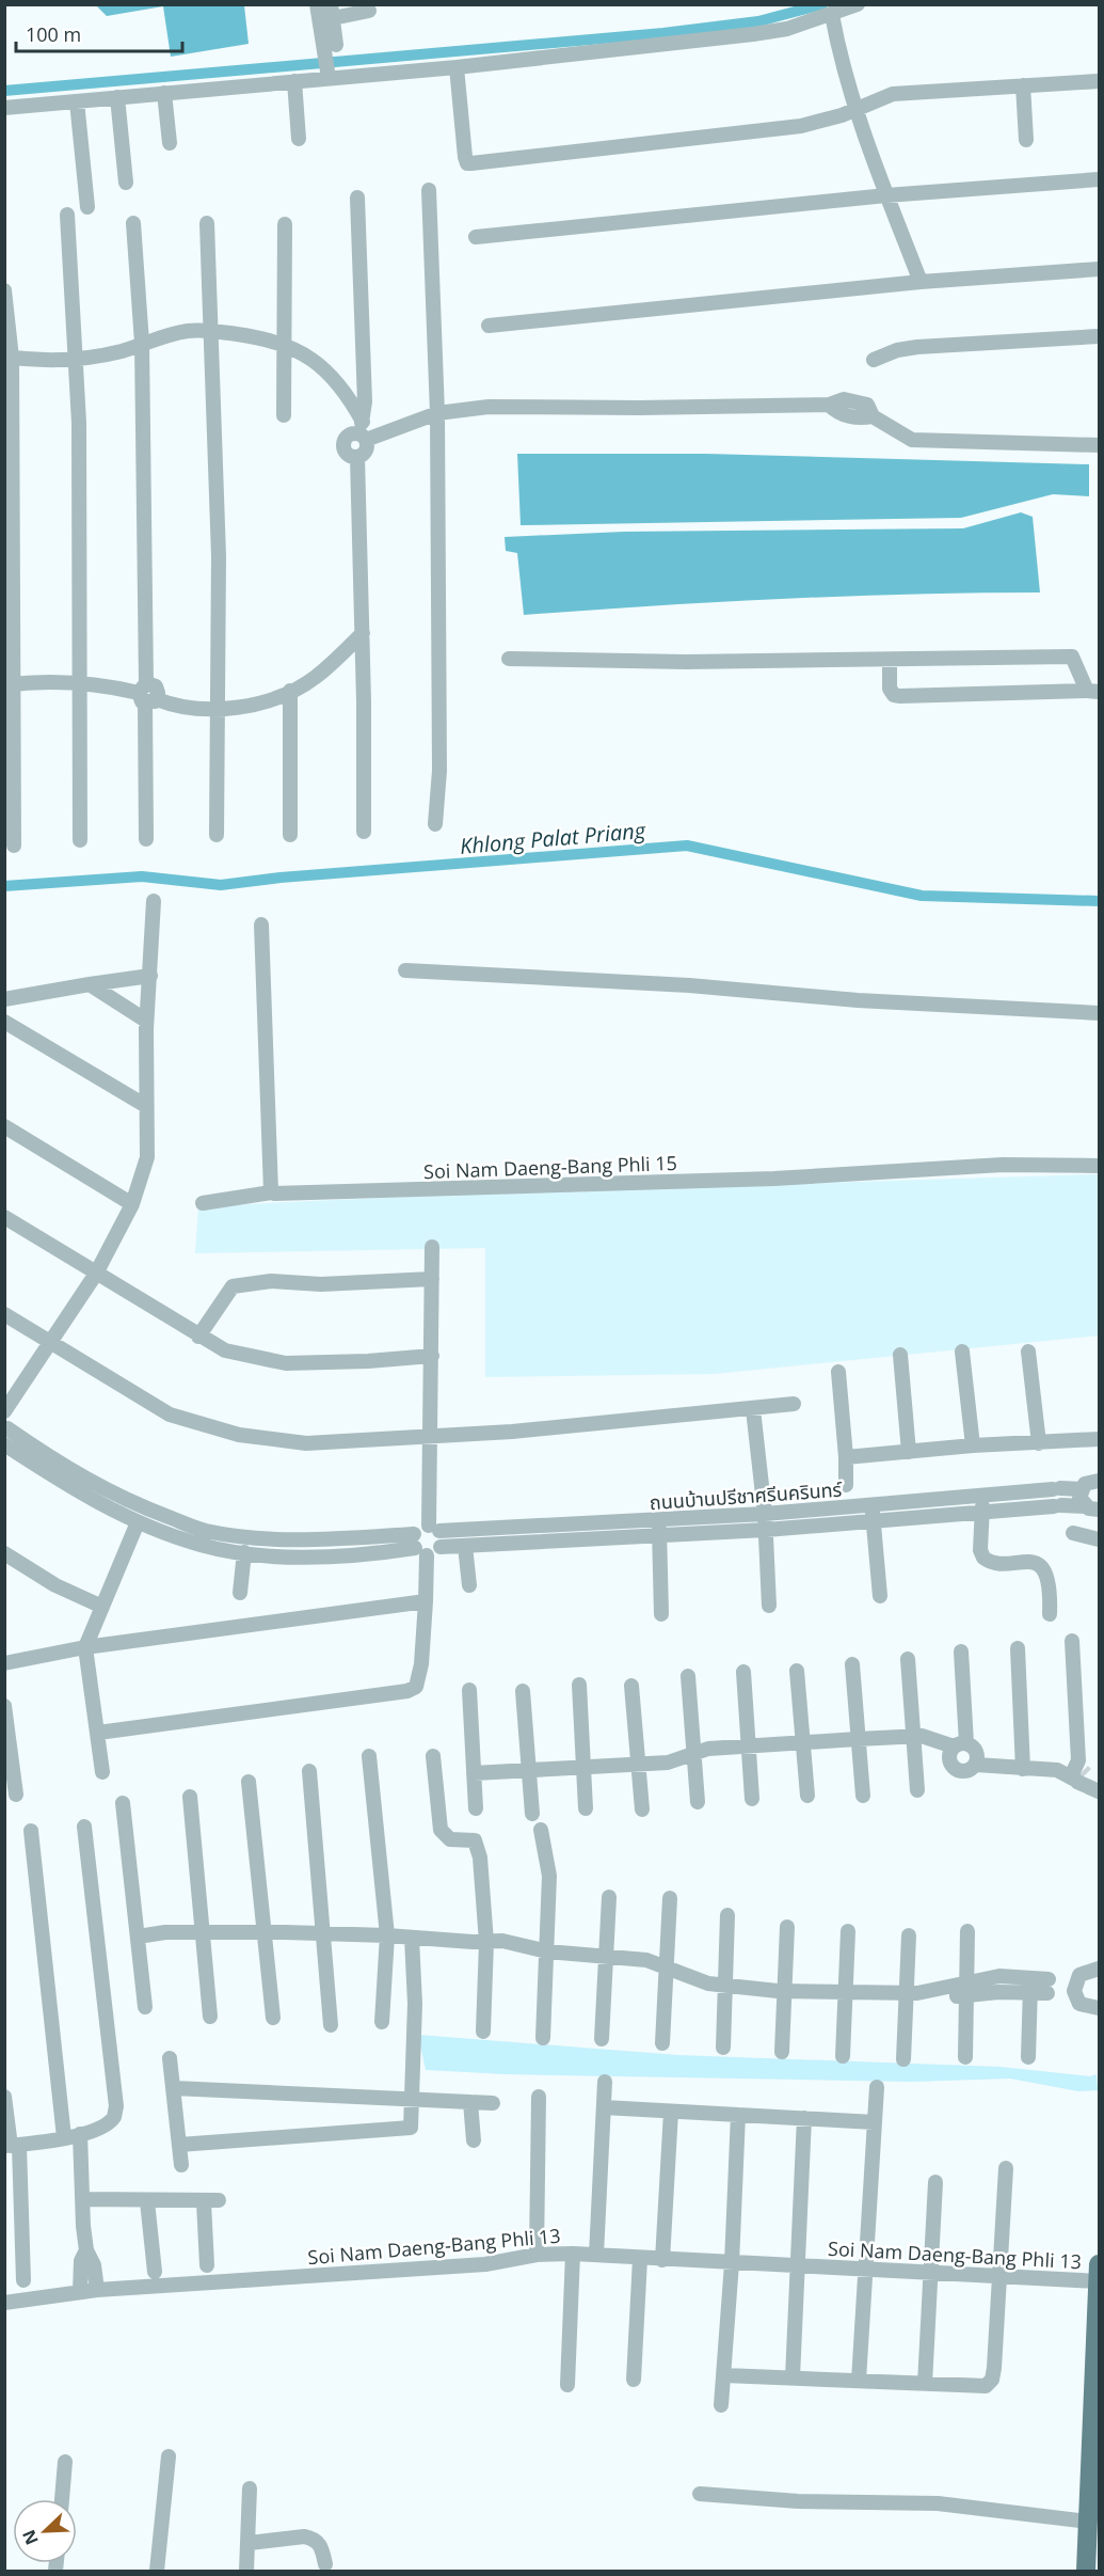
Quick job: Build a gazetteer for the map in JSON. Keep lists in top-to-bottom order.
{
  "streets": {
    "street": ["Soi Nam Daeng-Bang Phli 15", "ถนนบ้านปรีชาศรีนครินทร์", "Soi Nam Daeng-Bang Phli 13"]
  },
  "water": ["Khlong Palat Priang"],
  "scale_bar": "100 m",
  "north": "bottom left"
}
